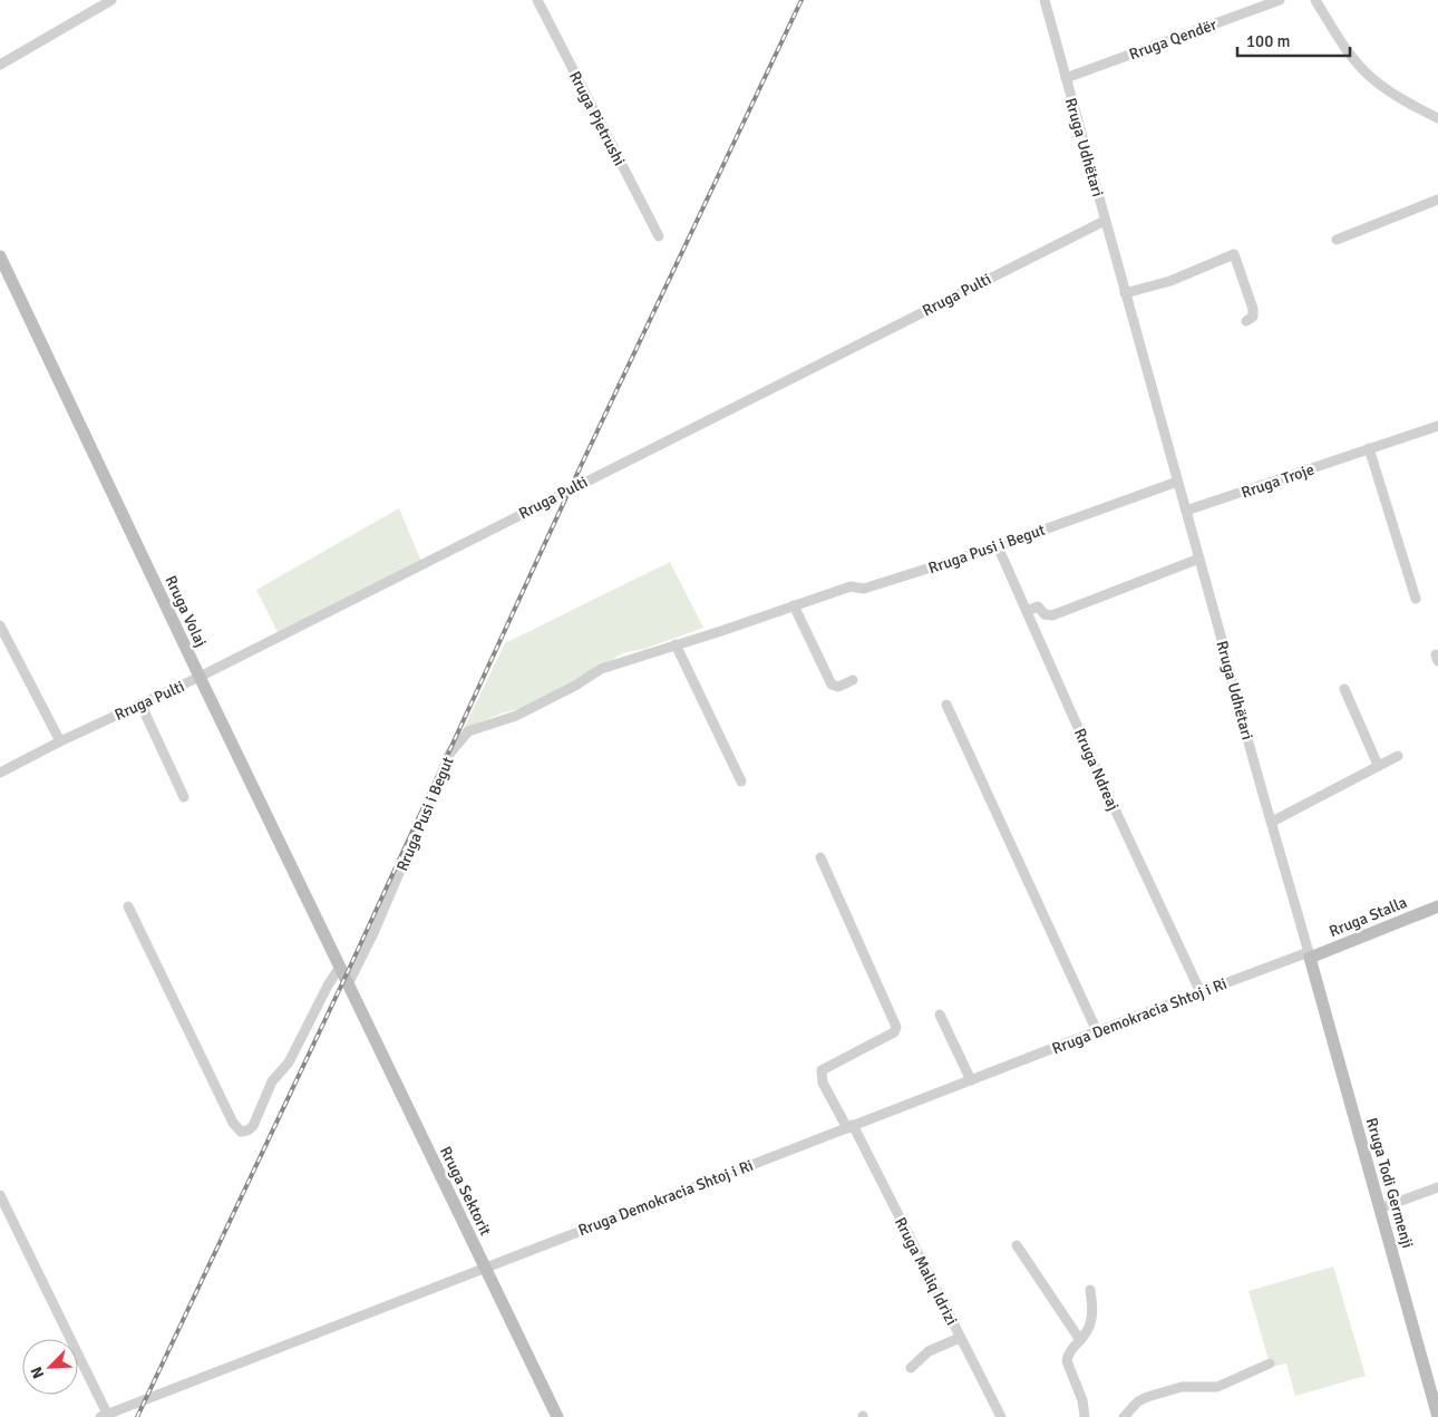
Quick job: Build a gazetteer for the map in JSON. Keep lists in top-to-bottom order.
{
  "streets": {
    "street": [
      "Rruga Qendër",
      "Rruga Pjetrushi",
      "Rruga Udhëtari",
      "Rruga Pulti",
      "Rruga Troje",
      "Rruga Pusi i Begut",
      "Rruga Volaj",
      "Rruga Ndreaj",
      "Rruga Stalla",
      "Rruga Demokracia Shtoj i Ri",
      "Rruga Todi Germenji",
      "Rruga Sektorit",
      "Rruga Maliq Idrizi"
    ]
  },
  "crossings": [
    ["Rruga Qendër", "Rruga Udhëtari"],
    ["Rruga Udhëtari", "Rruga Pulti"],
    ["Rruga Udhëtari", "Rruga Troje"],
    ["Rruga Udhëtari", "Rruga Pusi i Begut"],
    ["Rruga Udhëtari", "Rruga Stalla"],
    ["Rruga Udhëtari", "Rruga Demokracia Shtoj i Ri"],
    ["Rruga Udhëtari", "Rruga Todi Germenji"],
    ["Rruga Pulti", "Rruga Volaj"],
    ["Rruga Pusi i Begut", "Rruga Volaj"],
    ["Rruga Pusi i Begut", "Rruga Ndreaj"],
    ["Rruga Pusi i Begut", "Rruga Sektorit"],
    ["Rruga Volaj", "Rruga Sektorit"],
    ["Rruga Ndreaj", "Rruga Demokracia Shtoj i Ri"],
    ["Rruga Stalla", "Rruga Demokracia Shtoj i Ri"],
    ["Rruga Stalla", "Rruga Todi Germenji"],
    ["Rruga Demokracia Shtoj i Ri", "Rruga Todi Germenji"],
    ["Rruga Demokracia Shtoj i Ri", "Rruga Sektorit"],
    ["Rruga Demokracia Shtoj i Ri", "Rruga Maliq Idrizi"]
  ],
  "scale_bar": "100 m",
  "north": "bottom left"
}
